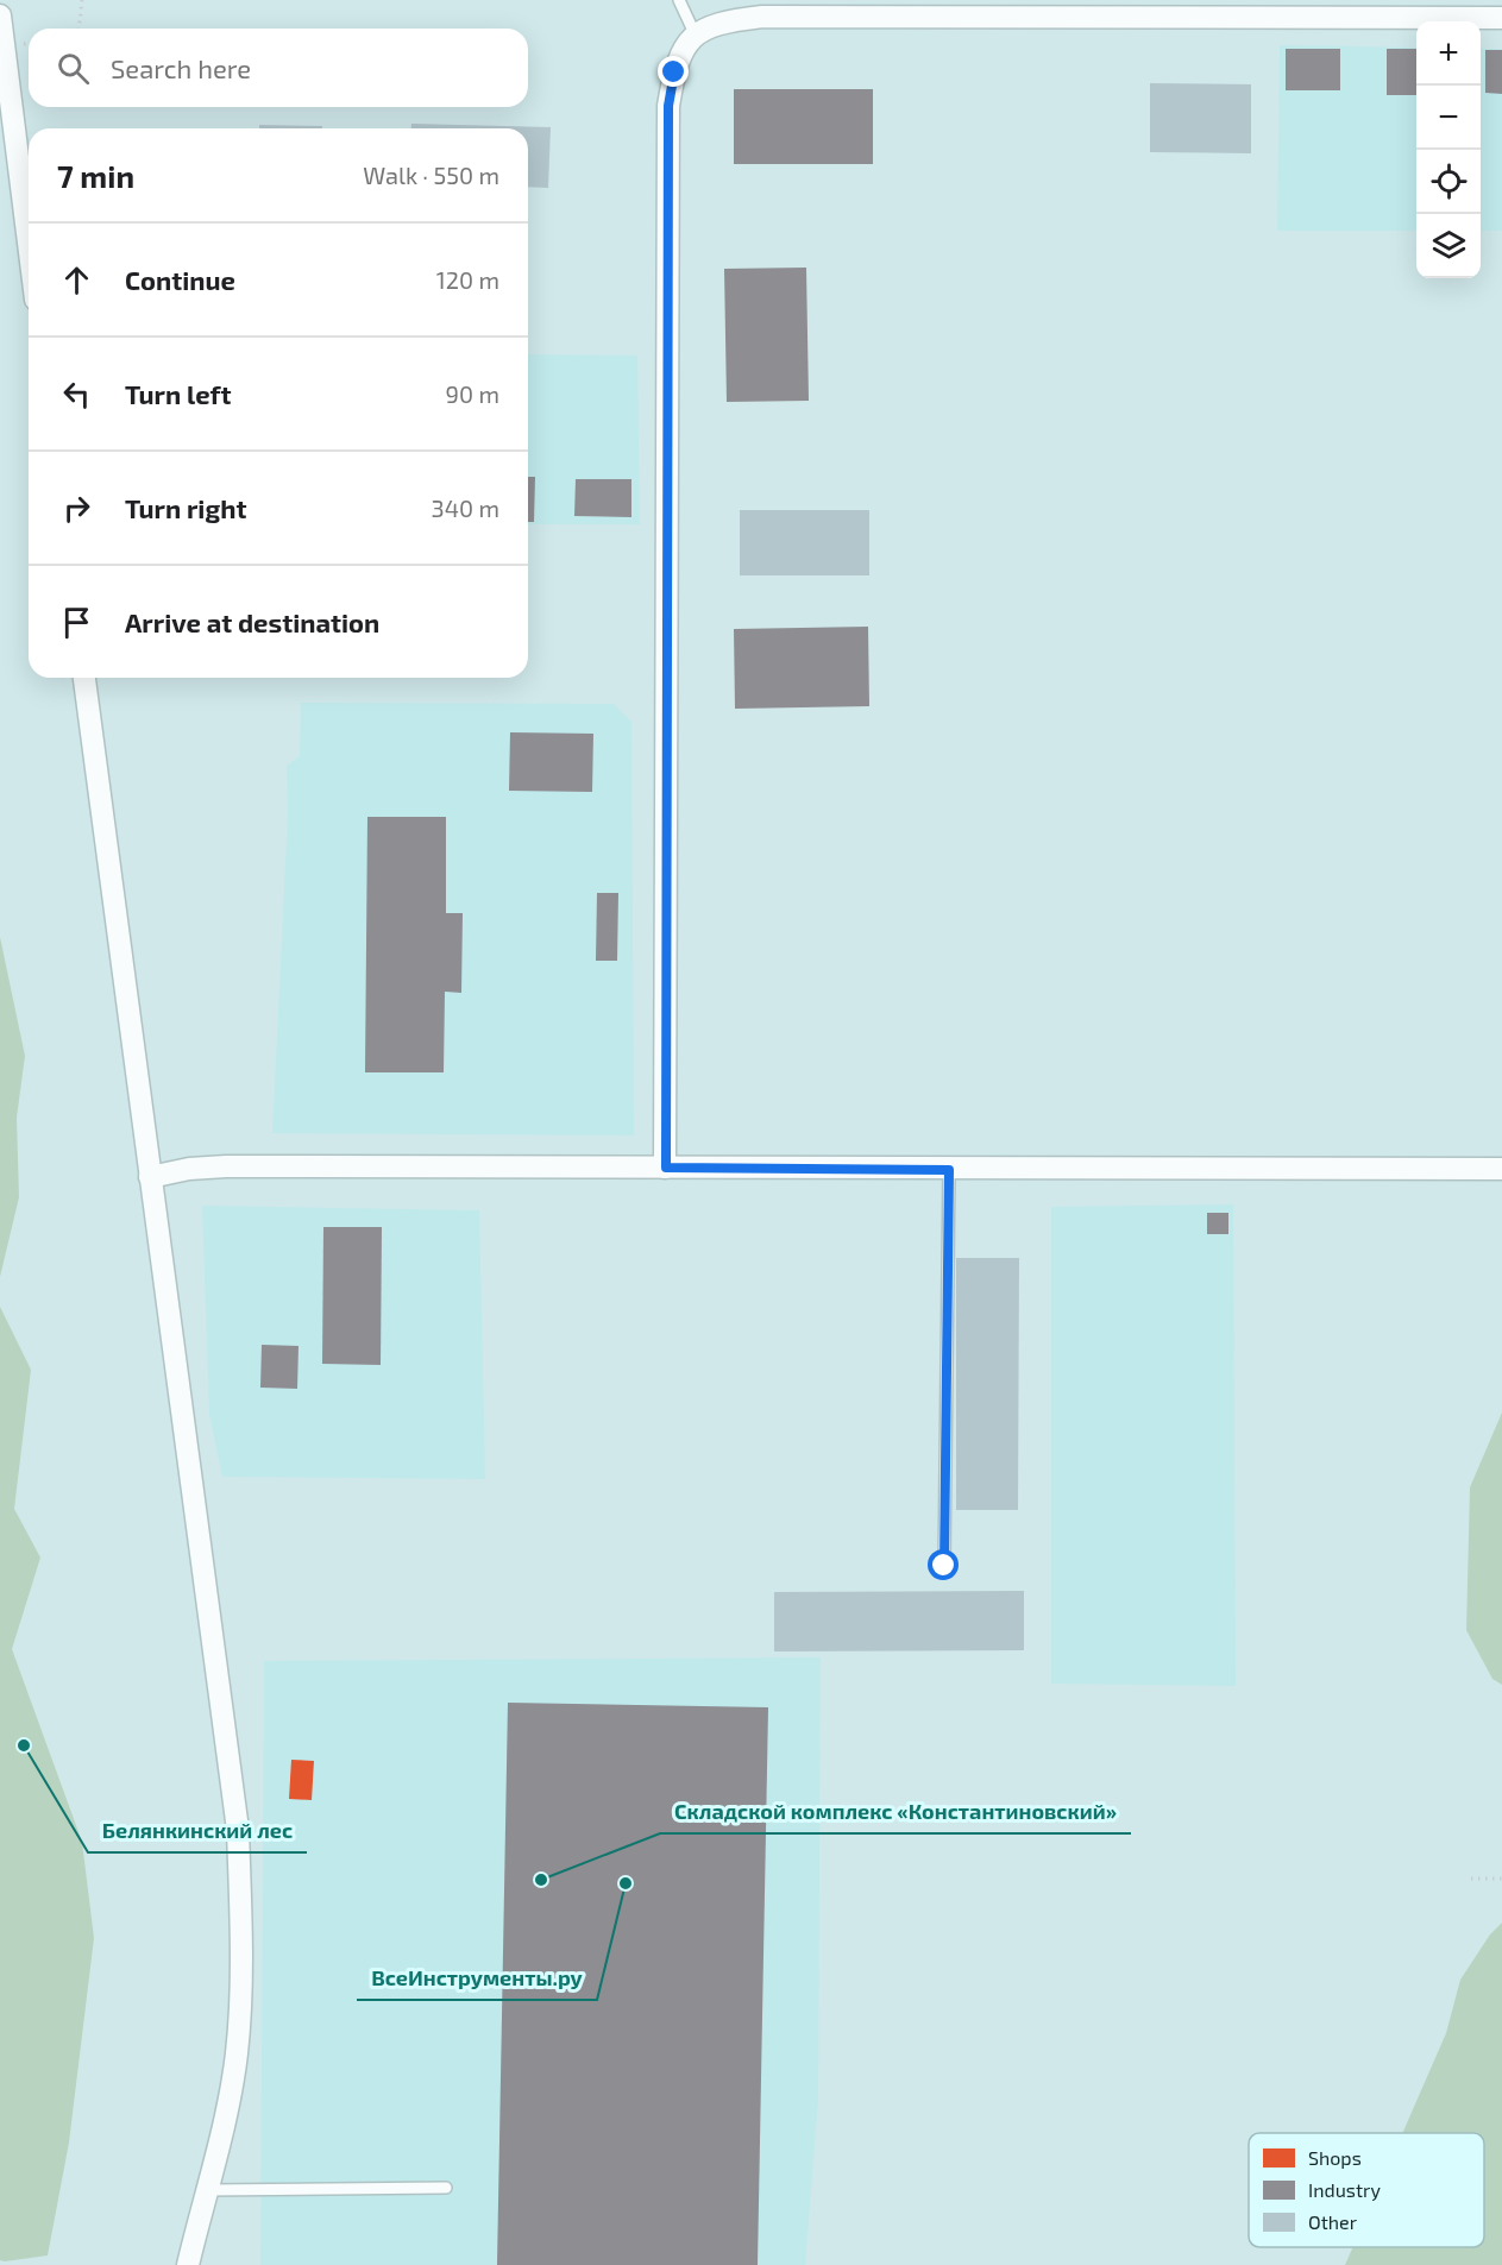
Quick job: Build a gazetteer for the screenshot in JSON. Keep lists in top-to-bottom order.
{
  "places": ["Белянкинский лес", "Складской комплекс «Константиновский»", "ВсеИнструменты.ру"],
  "legend": ["Shops", "Industry", "Other"],
  "page": {
    "map_buttons": ["+", "−"],
    "search": "Search here",
    "heading": ["7 min", "Walk · 550 m"],
    "list": [
      ["Continue", "120 m"],
      ["Turn left", "90 m"],
      ["Turn right", "340 m"],
      "Arrive at destination"
    ]
  }
}
